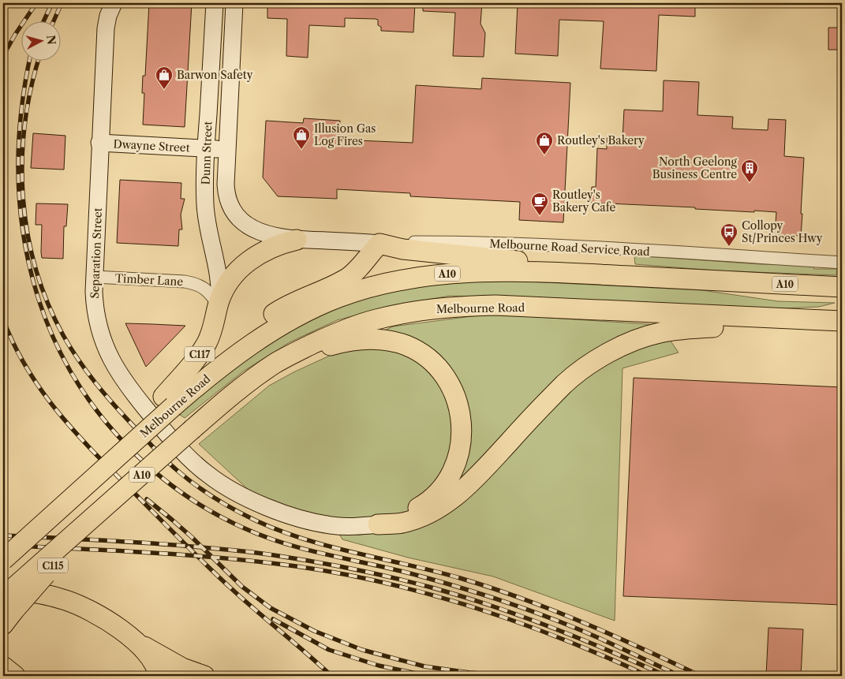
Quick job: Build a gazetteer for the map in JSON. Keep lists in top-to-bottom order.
{
  "streets": {
    "highway": [
      "A10",
      "Melbourne Road",
      "C117",
      "C115"
    ],
    "main road": [
      "Dwayne Street",
      "Dunn Street",
      "Melbourne Road Service Road",
      "Separation Street"
    ],
    "street": ["Timber Lane"]
  },
  "crossings": [
    ["Dwayne Street", "Dunn Street"],
    ["Dwayne Street", "Separation Street"],
    ["Dunn Street", "Melbourne Road Service Road"],
    ["Dunn Street", "Timber Lane"],
    ["Dunn Street", "C117"],
    ["Separation Street", "Timber Lane"],
    ["Timber Lane", "C117"],
    ["Melbourne Road", "C117"],
    ["Melbourne Road", "C115"]
  ],
  "places": {
    "shop": ["Barwon Safety", "Illusion Gas Log Fires", "Routley's Bakery"],
    "building": ["North Geelong Business Centre"],
    "cafe": ["Routley's Bakery Cafe"],
    "bus stop": ["Collopy St/Princes Hwy"]
  },
  "north": "right"
}
